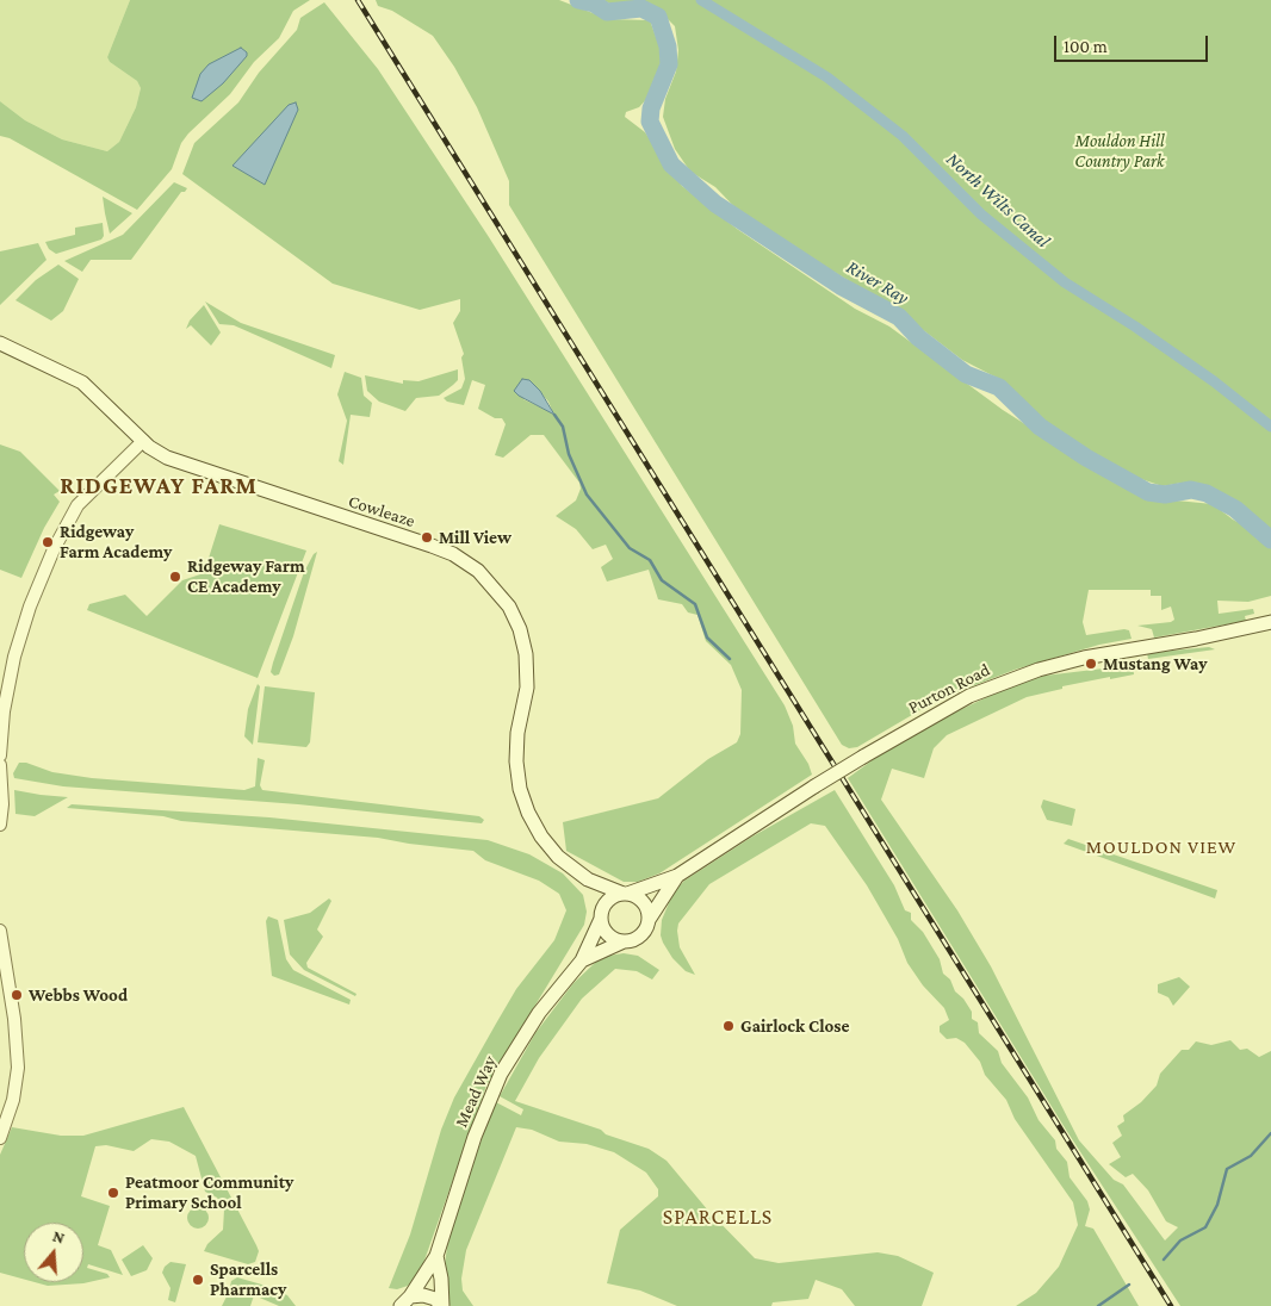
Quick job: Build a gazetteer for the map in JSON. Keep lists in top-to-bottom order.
{
  "streets": {
    "main road": ["Cowleaze", "Purton Road", "Mead Way"]
  },
  "crossings": [
    ["Cowleaze", "Purton Road"],
    ["Cowleaze", "Mead Way"],
    ["Purton Road", "Mead Way"]
  ],
  "districts": ["RIDGEWAY FARM", "MOULDON VIEW", "SPARCELLS"],
  "water": ["North Wilts Canal", "River Ray"],
  "parks": ["Mouldon Hill Country Park"],
  "places": [
    "Mill View",
    "Ridgeway Farm Academy",
    "Ridgeway Farm CE Academy",
    "Mustang Way",
    "Webbs Wood",
    "Gairlock Close",
    "Peatmoor Community Primary School",
    "Sparcells Pharmacy"
  ],
  "scale_bar": "100 m",
  "north": "top"
}
